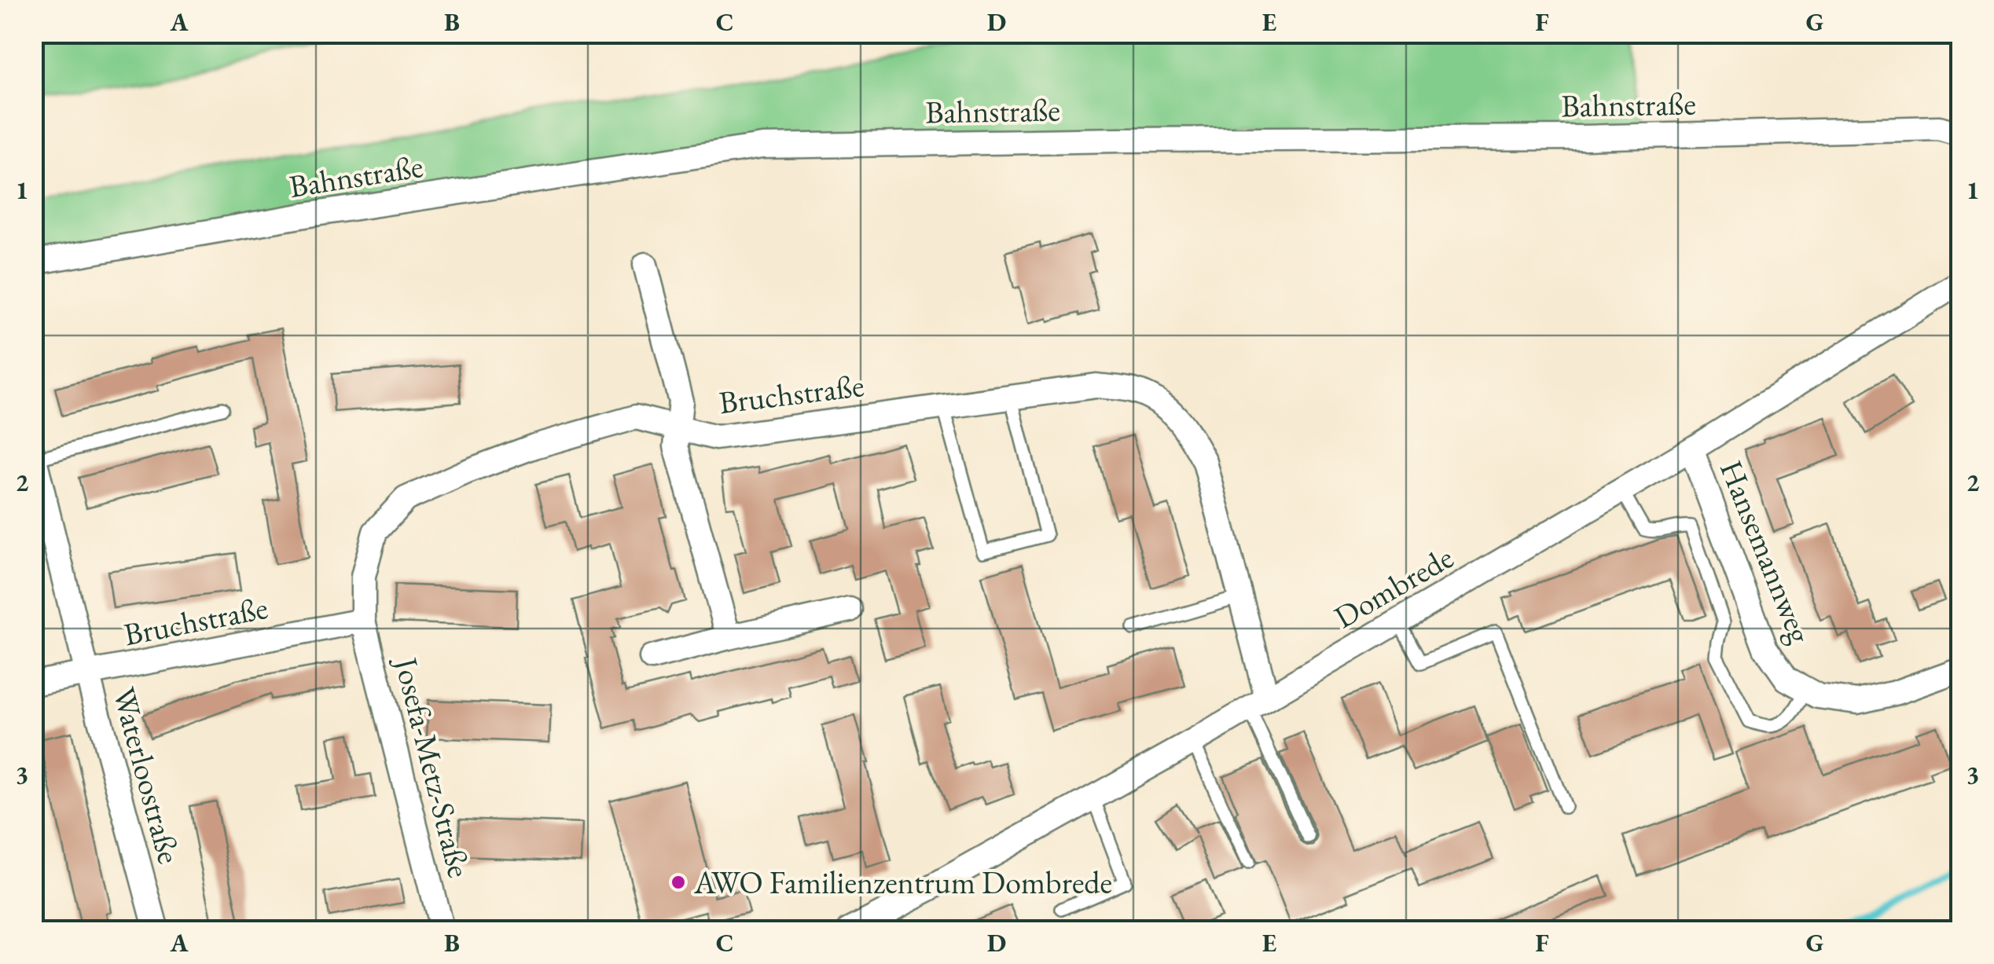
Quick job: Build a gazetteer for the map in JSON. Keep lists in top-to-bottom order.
{
  "streets": {
    "street": [
      "Bahnstraße",
      "Bruchstraße",
      "Hansemannweg",
      "Dombrede",
      "Josefa-Metz-Straße",
      "Waterloostraße"
    ]
  },
  "crossings": [
    ["Bruchstraße", "Dombrede"],
    ["Bruchstraße", "Josefa-Metz-Straße"],
    ["Bruchstraße", "Waterloostraße"],
    ["Hansemannweg", "Dombrede"]
  ],
  "places": ["AWO Familienzentrum Dombrede"],
  "grid": {
    "columns": [
      "A",
      "B",
      "C",
      "D",
      "E",
      "F",
      "G"
    ],
    "rows": ["1", "2", "3"]
  }
}
